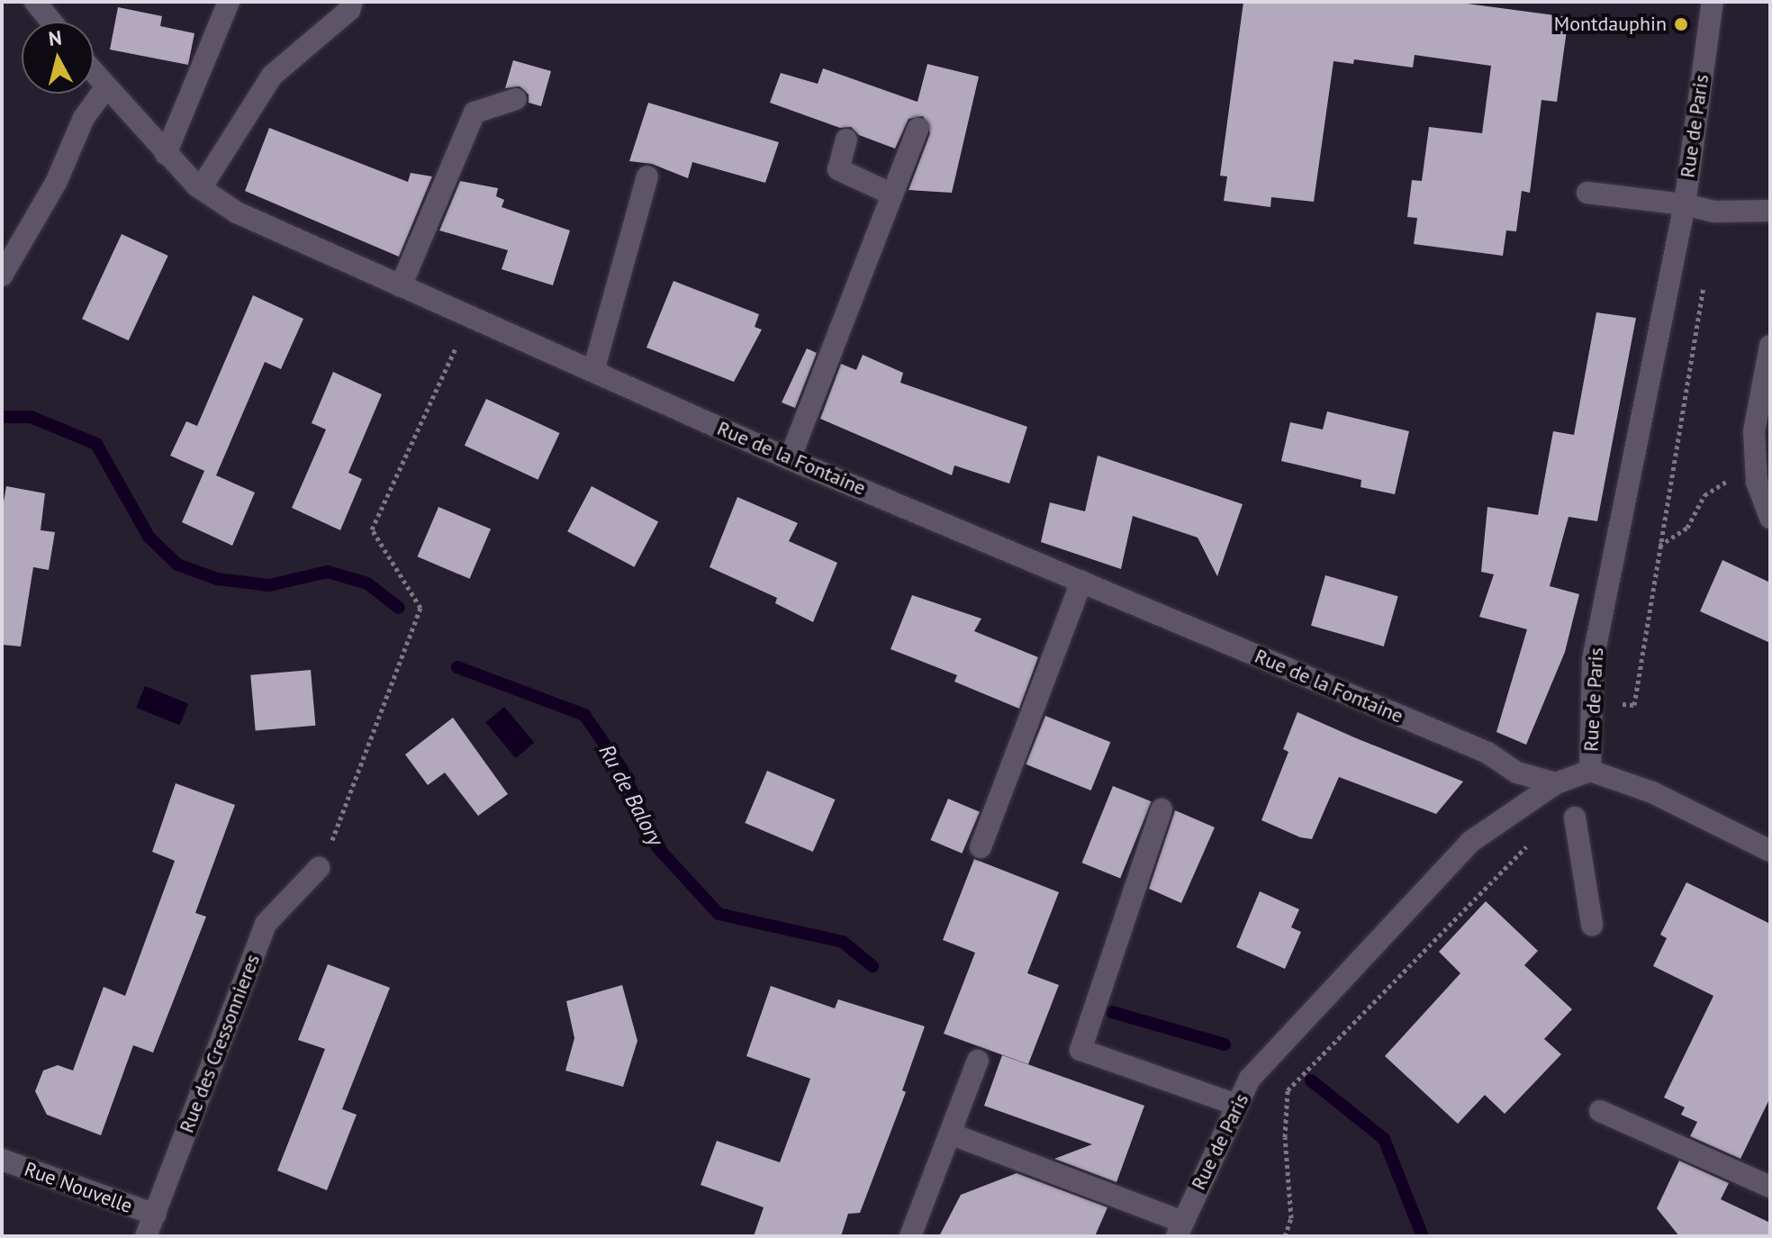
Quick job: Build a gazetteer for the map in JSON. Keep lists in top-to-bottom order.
{
  "streets": {
    "street": [
      "Rue de Paris",
      "Rue de la Fontaine",
      "Rue des Cressonnieres",
      "Rue Nouvelle"
    ]
  },
  "crossings": [
    ["Rue de Paris", "Rue de la Fontaine"],
    ["Rue des Cressonnieres", "Rue Nouvelle"]
  ],
  "water": ["Ru de Balory"],
  "places": ["Montdauphin"],
  "north": "top"
}
